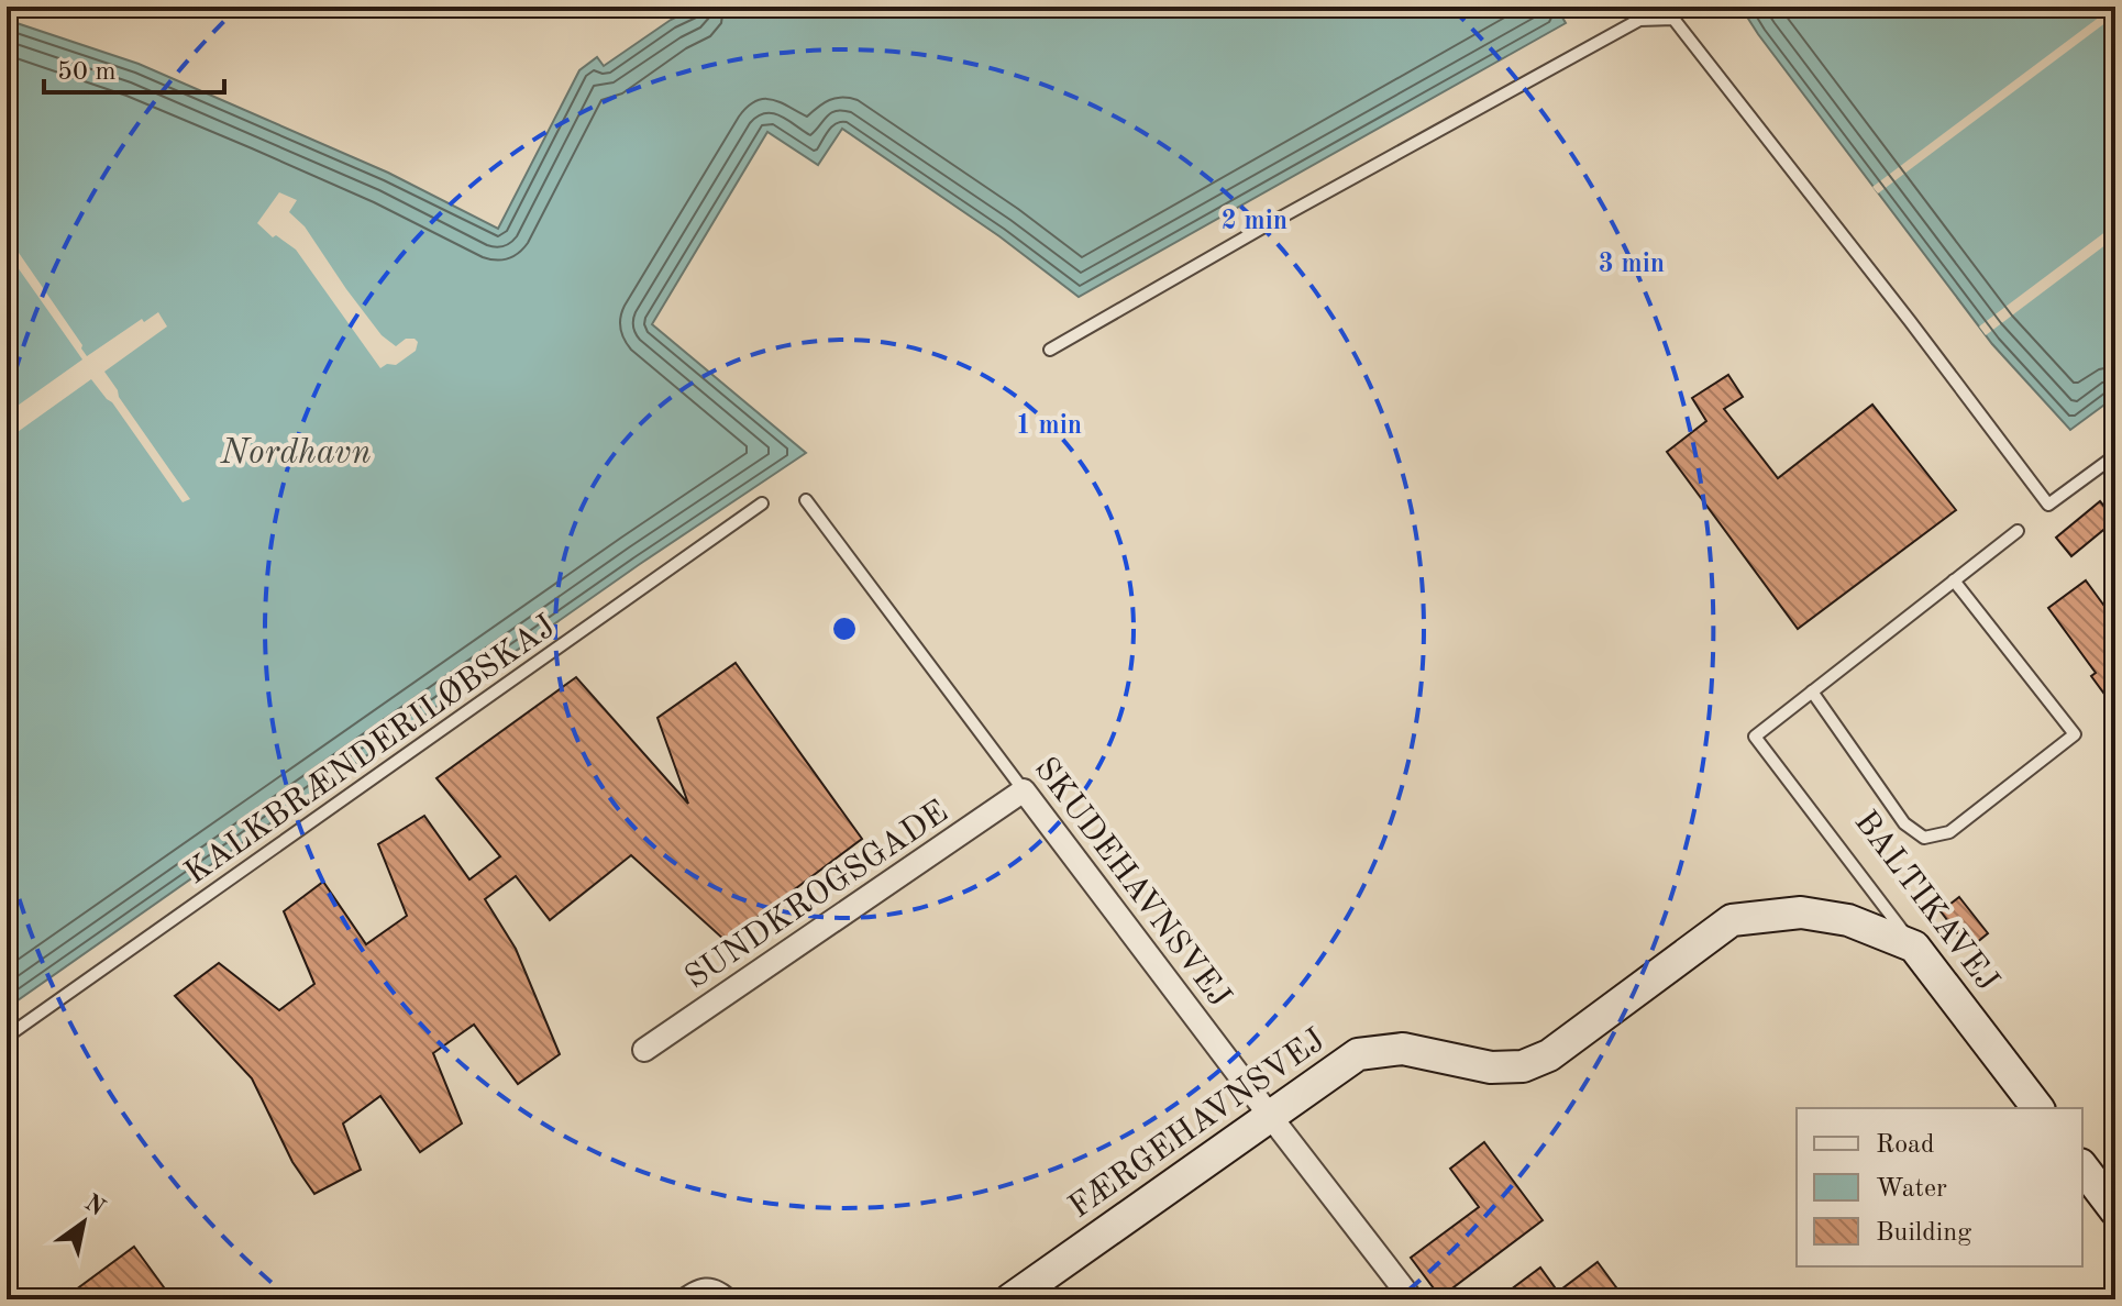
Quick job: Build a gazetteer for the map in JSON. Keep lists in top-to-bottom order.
{
  "streets": {
    "street": [
      "SKUDEHAVNSVEJ",
      "SUNDKROGSGADE",
      "BALTIKAVEJ",
      "FÆRGEHAVNSVEJ"
    ],
    "lane": ["KALKBRÆNDERILØBSKAJ"]
  },
  "crossings": [
    ["SKUDEHAVNSVEJ", "SUNDKROGSGADE"],
    ["SKUDEHAVNSVEJ", "FÆRGEHAVNSVEJ"],
    ["BALTIKAVEJ", "FÆRGEHAVNSVEJ"]
  ],
  "water": ["Nordhavn"],
  "legend": ["Road", "Water", "Building"],
  "scale_bar": "50 m",
  "north": "top right",
  "rings": ["2 min", "3 min", "1 min"]
}
